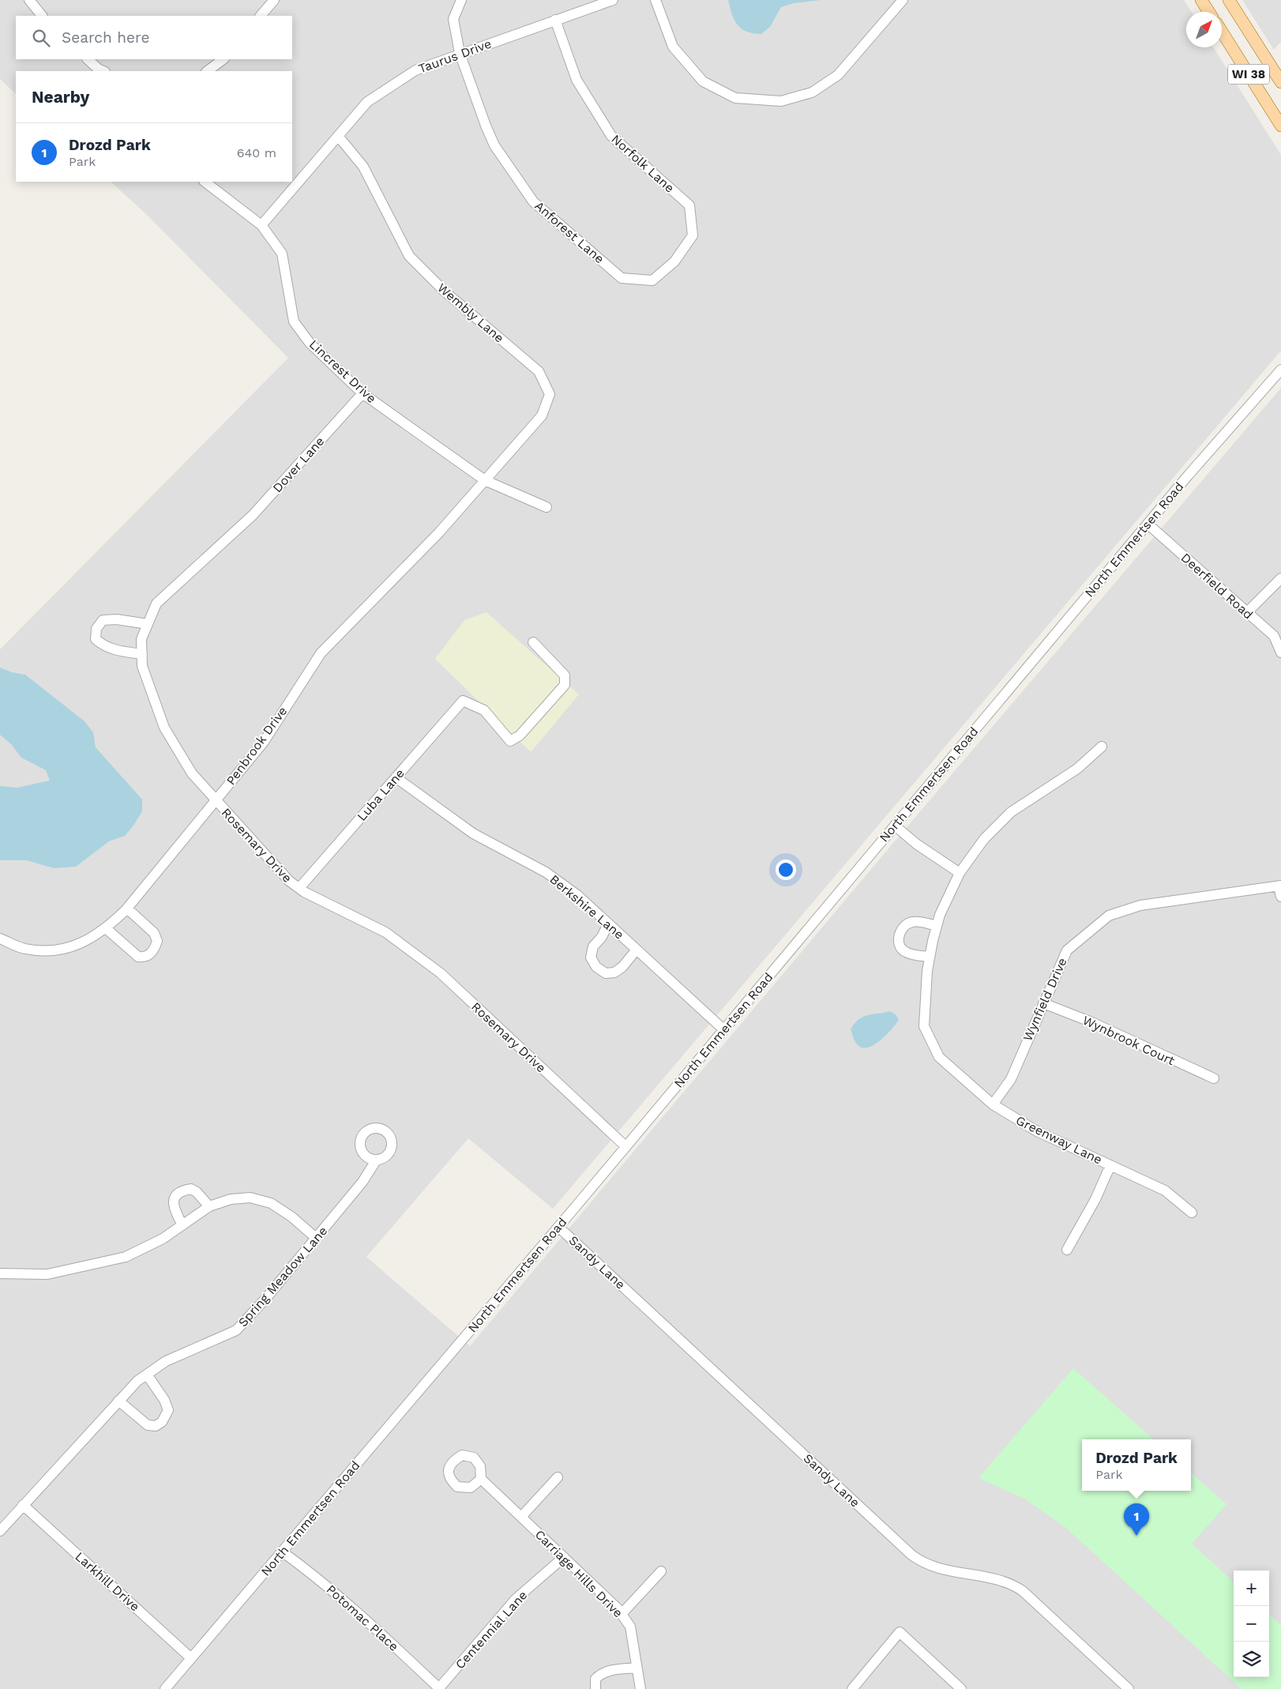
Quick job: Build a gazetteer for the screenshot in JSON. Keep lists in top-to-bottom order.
{
  "streets": {
    "main road": ["WI 38"],
    "street": [
      "Taurus Drive",
      "Norfolk Lane",
      "Anforest Lane",
      "Wembly Lane",
      "Lincrest Drive",
      "Dover Lane",
      "North Emmertsen Road",
      "Deerfield Road",
      "Penbrook Drive",
      "Luba Lane",
      "Rosemary Drive",
      "Berkshire Lane",
      "Wynfield Drive",
      "Wynbrook Court",
      "Greenway Lane",
      "Sandy Lane",
      "Spring Meadow Lane",
      "Carriage Hills Drive",
      "Larkhill Drive",
      "Potomac Place",
      "Centennial Lane"
    ]
  },
  "crossings": [
    ["Taurus Drive", "Norfolk Lane"],
    ["Taurus Drive", "Anforest Lane"],
    ["Taurus Drive", "Wembly Lane"],
    ["Taurus Drive", "Lincrest Drive"],
    ["Norfolk Lane", "Anforest Lane"],
    ["Wembly Lane", "Lincrest Drive"],
    ["Wembly Lane", "Penbrook Drive"],
    ["Lincrest Drive", "Dover Lane"],
    ["Lincrest Drive", "Penbrook Drive"],
    ["Dover Lane", "Rosemary Drive"],
    ["North Emmertsen Road", "Deerfield Road"],
    ["North Emmertsen Road", "Rosemary Drive"],
    ["North Emmertsen Road", "Berkshire Lane"],
    ["North Emmertsen Road", "Sandy Lane"],
    ["North Emmertsen Road", "Larkhill Drive"],
    ["North Emmertsen Road", "Potomac Place"],
    ["Penbrook Drive", "Rosemary Drive"],
    ["Luba Lane", "Rosemary Drive"],
    ["Luba Lane", "Berkshire Lane"],
    ["Wynfield Drive", "Wynbrook Court"],
    ["Wynfield Drive", "Greenway Lane"],
    ["Spring Meadow Lane", "Larkhill Drive"],
    ["Carriage Hills Drive", "Centennial Lane"],
    ["Potomac Place", "Centennial Lane"]
  ],
  "north": "top right",
  "page": {
    "search": "Search here",
    "heading": "Nearby",
    "list": [
      {
        "mark": "1",
        "name": "Drozd Park",
        "note": "Park",
        "value": "640 m"
      }
    ],
    "popup": ["Drozd Park", "Park"],
    "pins": "1",
    "map_buttons": ["+", "−"]
  }
}
